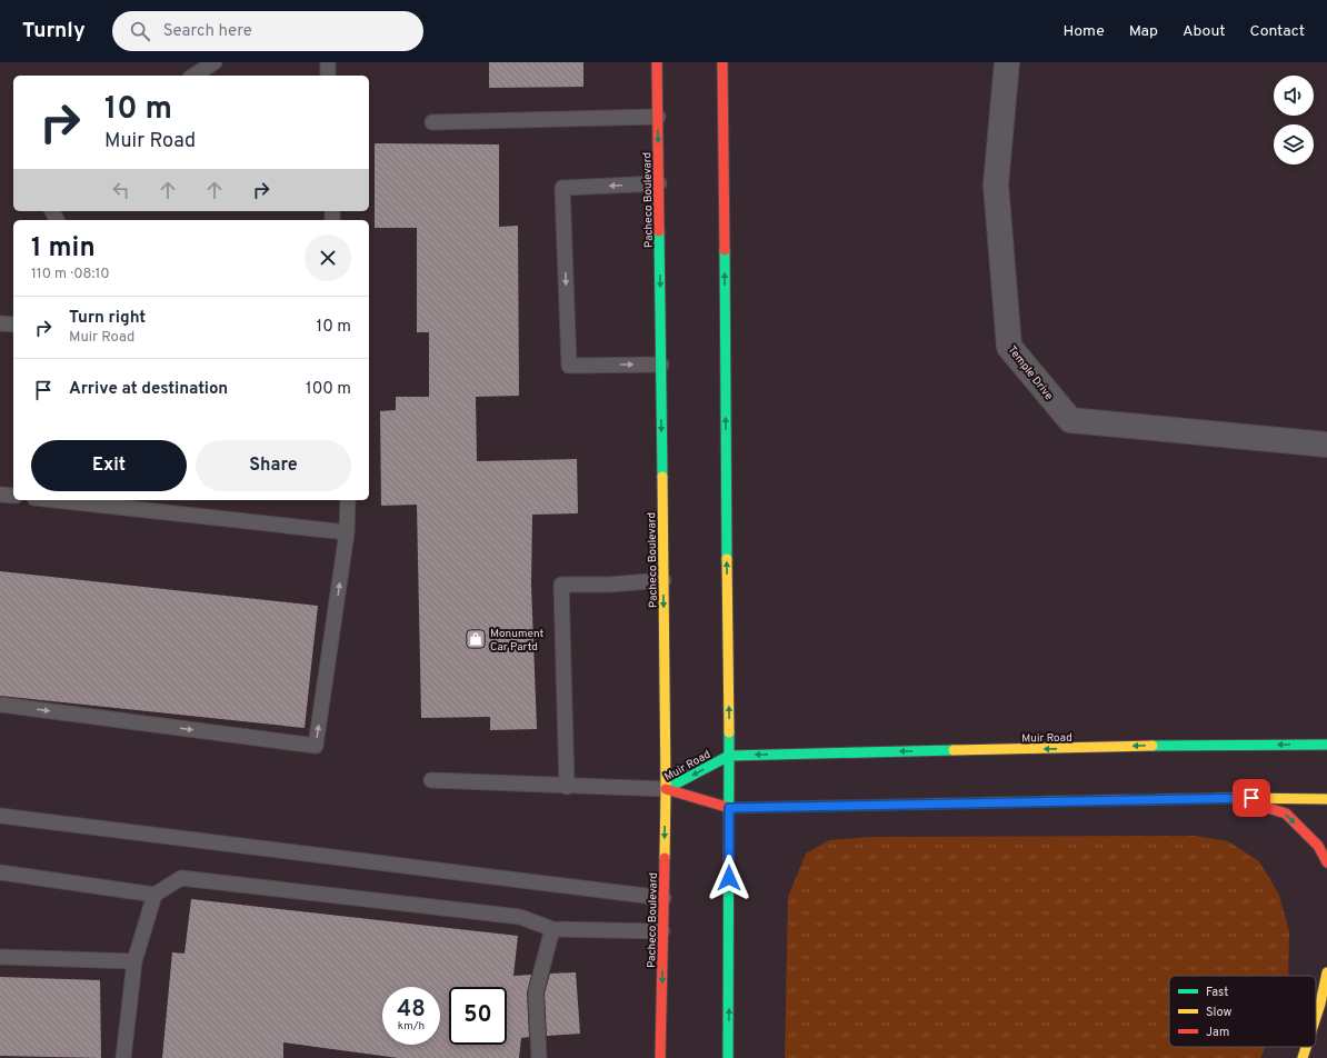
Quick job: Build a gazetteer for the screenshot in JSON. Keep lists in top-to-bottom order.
{
  "streets": {
    "main road": ["Pacheco Boulevard", "Muir Road"],
    "street": ["Temple Drive"]
  },
  "crossings": [
    ["Pacheco Boulevard", "Muir Road"]
  ],
  "places": {
    "shop": ["Monument Car Partd"]
  },
  "legend": ["Fast", "Slow", "Jam"],
  "page": {
    "header": "Turnly",
    "search": "Search here",
    "nav": [
      "Home",
      "Map",
      "About",
      "Contact"
    ],
    "turn": ["10 m", "Muir Road"],
    "heading": ["1 min", "110 m · 08:10"],
    "list": [
      {
        "name": "Turn right",
        "note": "Muir Road",
        "value": "10 m"
      },
      {
        "name": "Arrive at destination",
        "value": "100 m"
      }
    ],
    "buttons": ["Exit", "Share"],
    "speed": "48 km/h",
    "limit": "50"
  }
}
